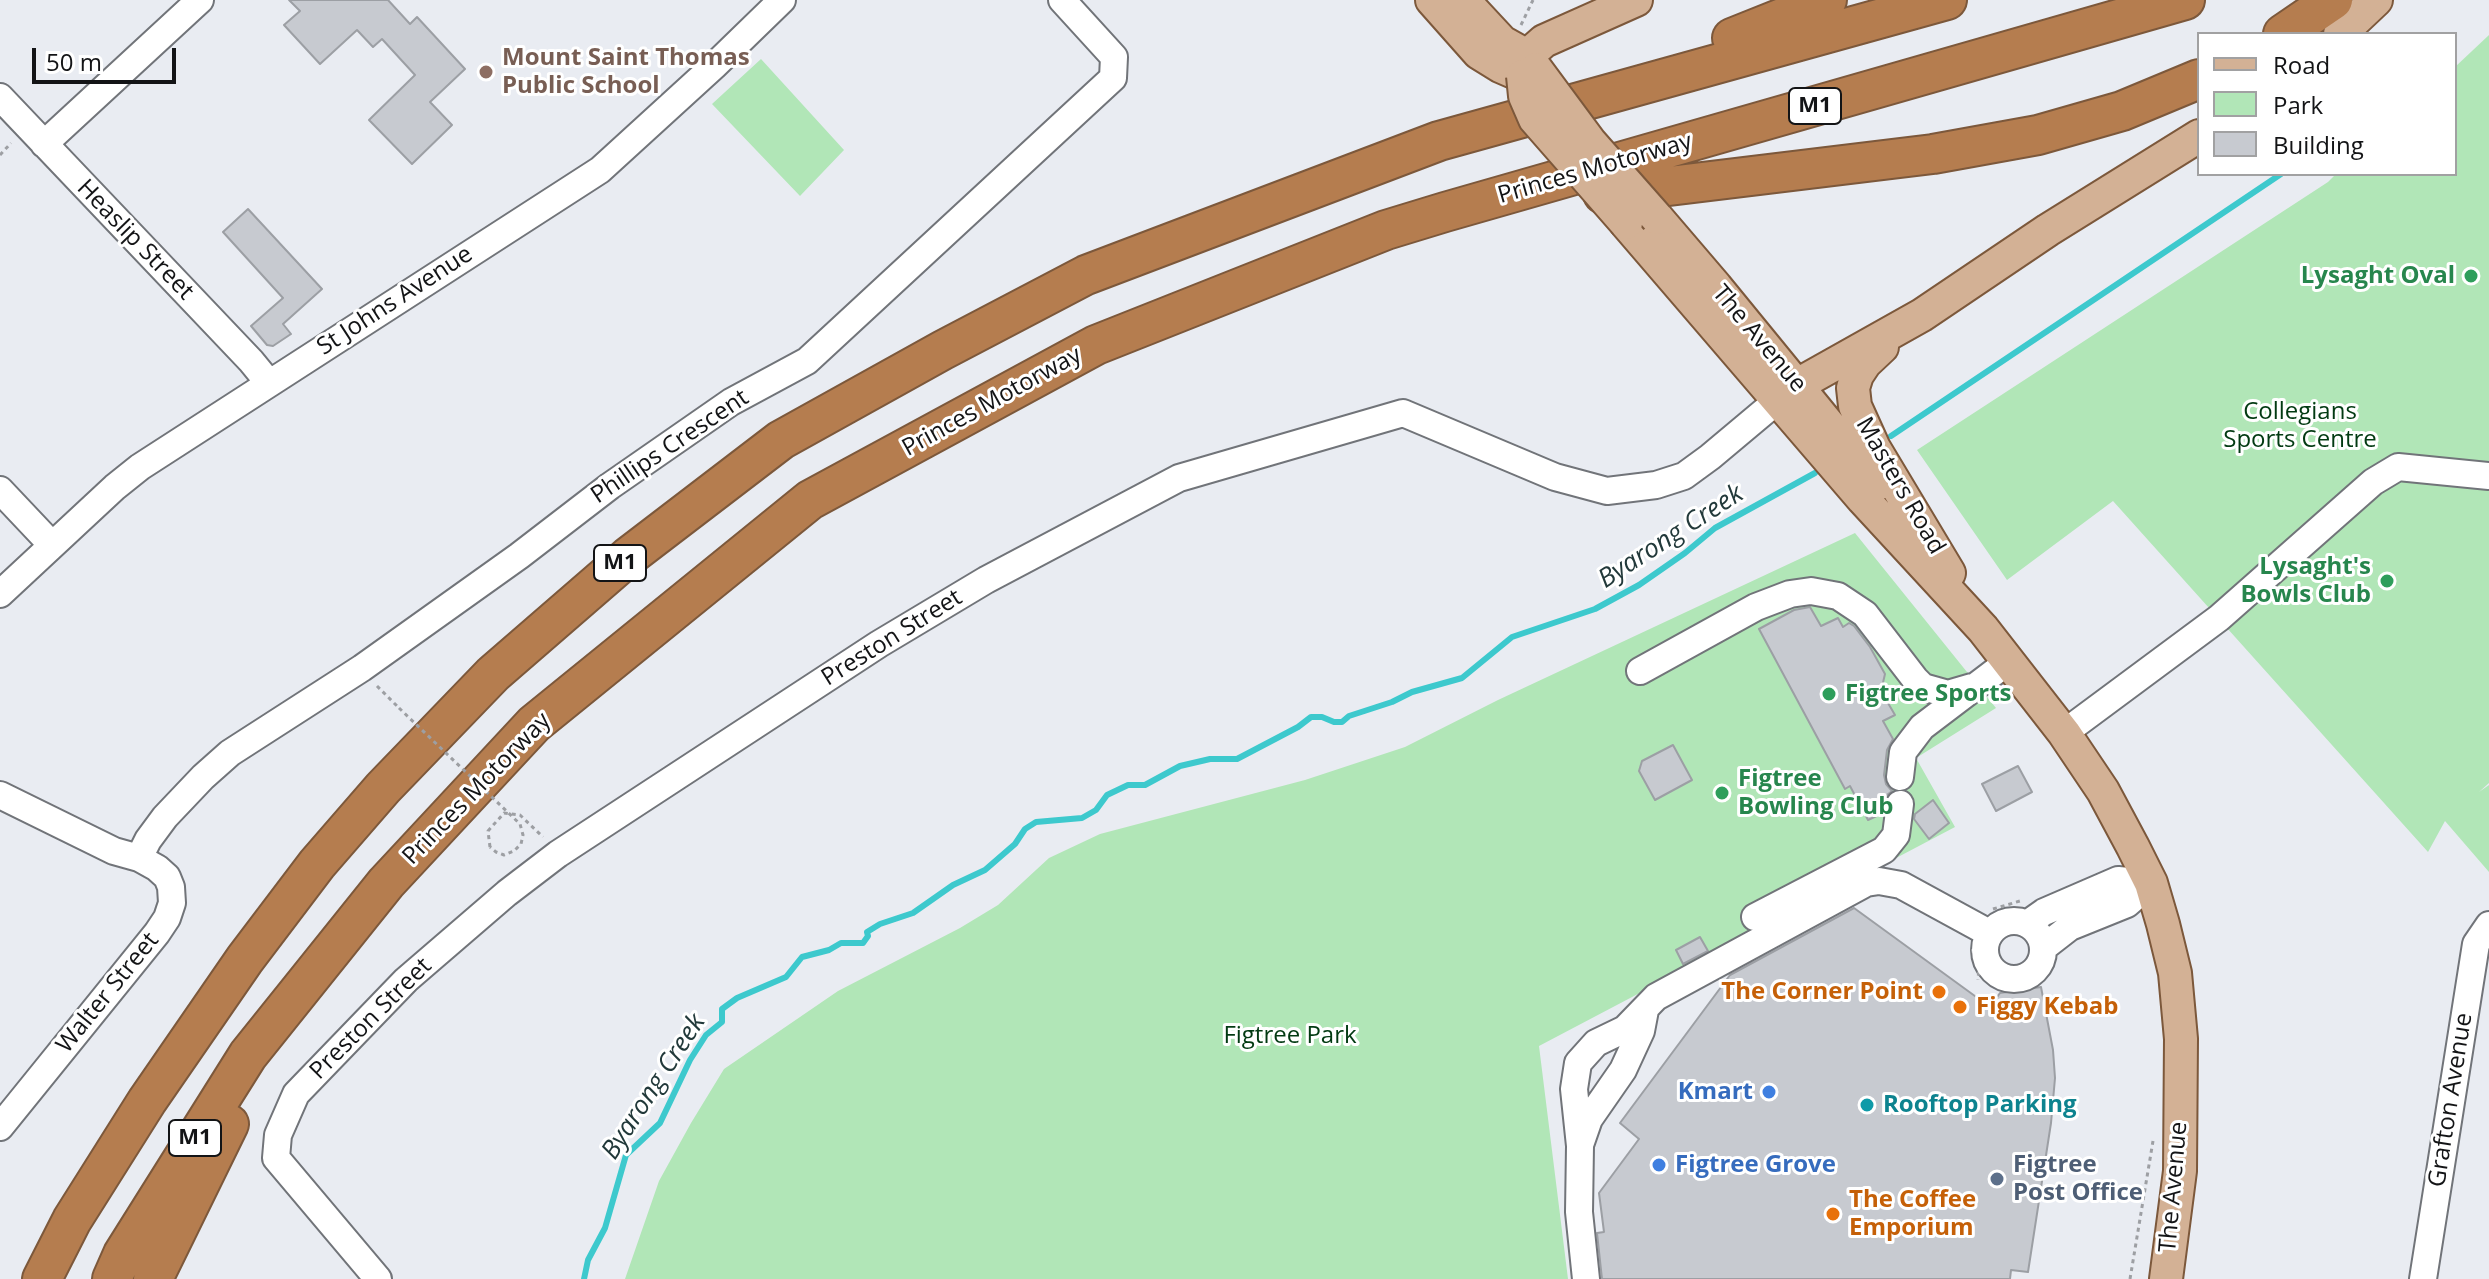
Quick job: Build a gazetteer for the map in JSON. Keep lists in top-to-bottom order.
{
  "streets": {
    "highway": ["M1", "Princes Motorway"],
    "main road": ["The Avenue", "Masters Road"],
    "street": [
      "Heaslip Street",
      "St Johns Avenue",
      "Phillips Crescent",
      "Preston Street",
      "Walter Street",
      "Grafton Avenue"
    ]
  },
  "crossings": [
    ["Heaslip Street", "St Johns Avenue"],
    ["The Avenue", "Masters Road"],
    ["The Avenue", "Preston Street"],
    ["Phillips Crescent", "Walter Street"],
    ["Masters Road", "Preston Street"]
  ],
  "water": ["Byarong Creek"],
  "parks": ["Collegians Sports Centre", "Figtree Park"],
  "places": [
    "Mount Saint Thomas Public School",
    "Lysaght Oval",
    "Lysaght's Bowls Club",
    "Figtree Sports",
    "Figtree Bowling Club",
    "The Corner Point",
    "Figgy Kebab",
    "Kmart",
    "Rooftop Parking",
    "Figtree Grove",
    "Figtree Post Office",
    "The Coffee Emporium"
  ],
  "legend": ["Road", "Park", "Building"],
  "scale_bar": "50 m"
}
